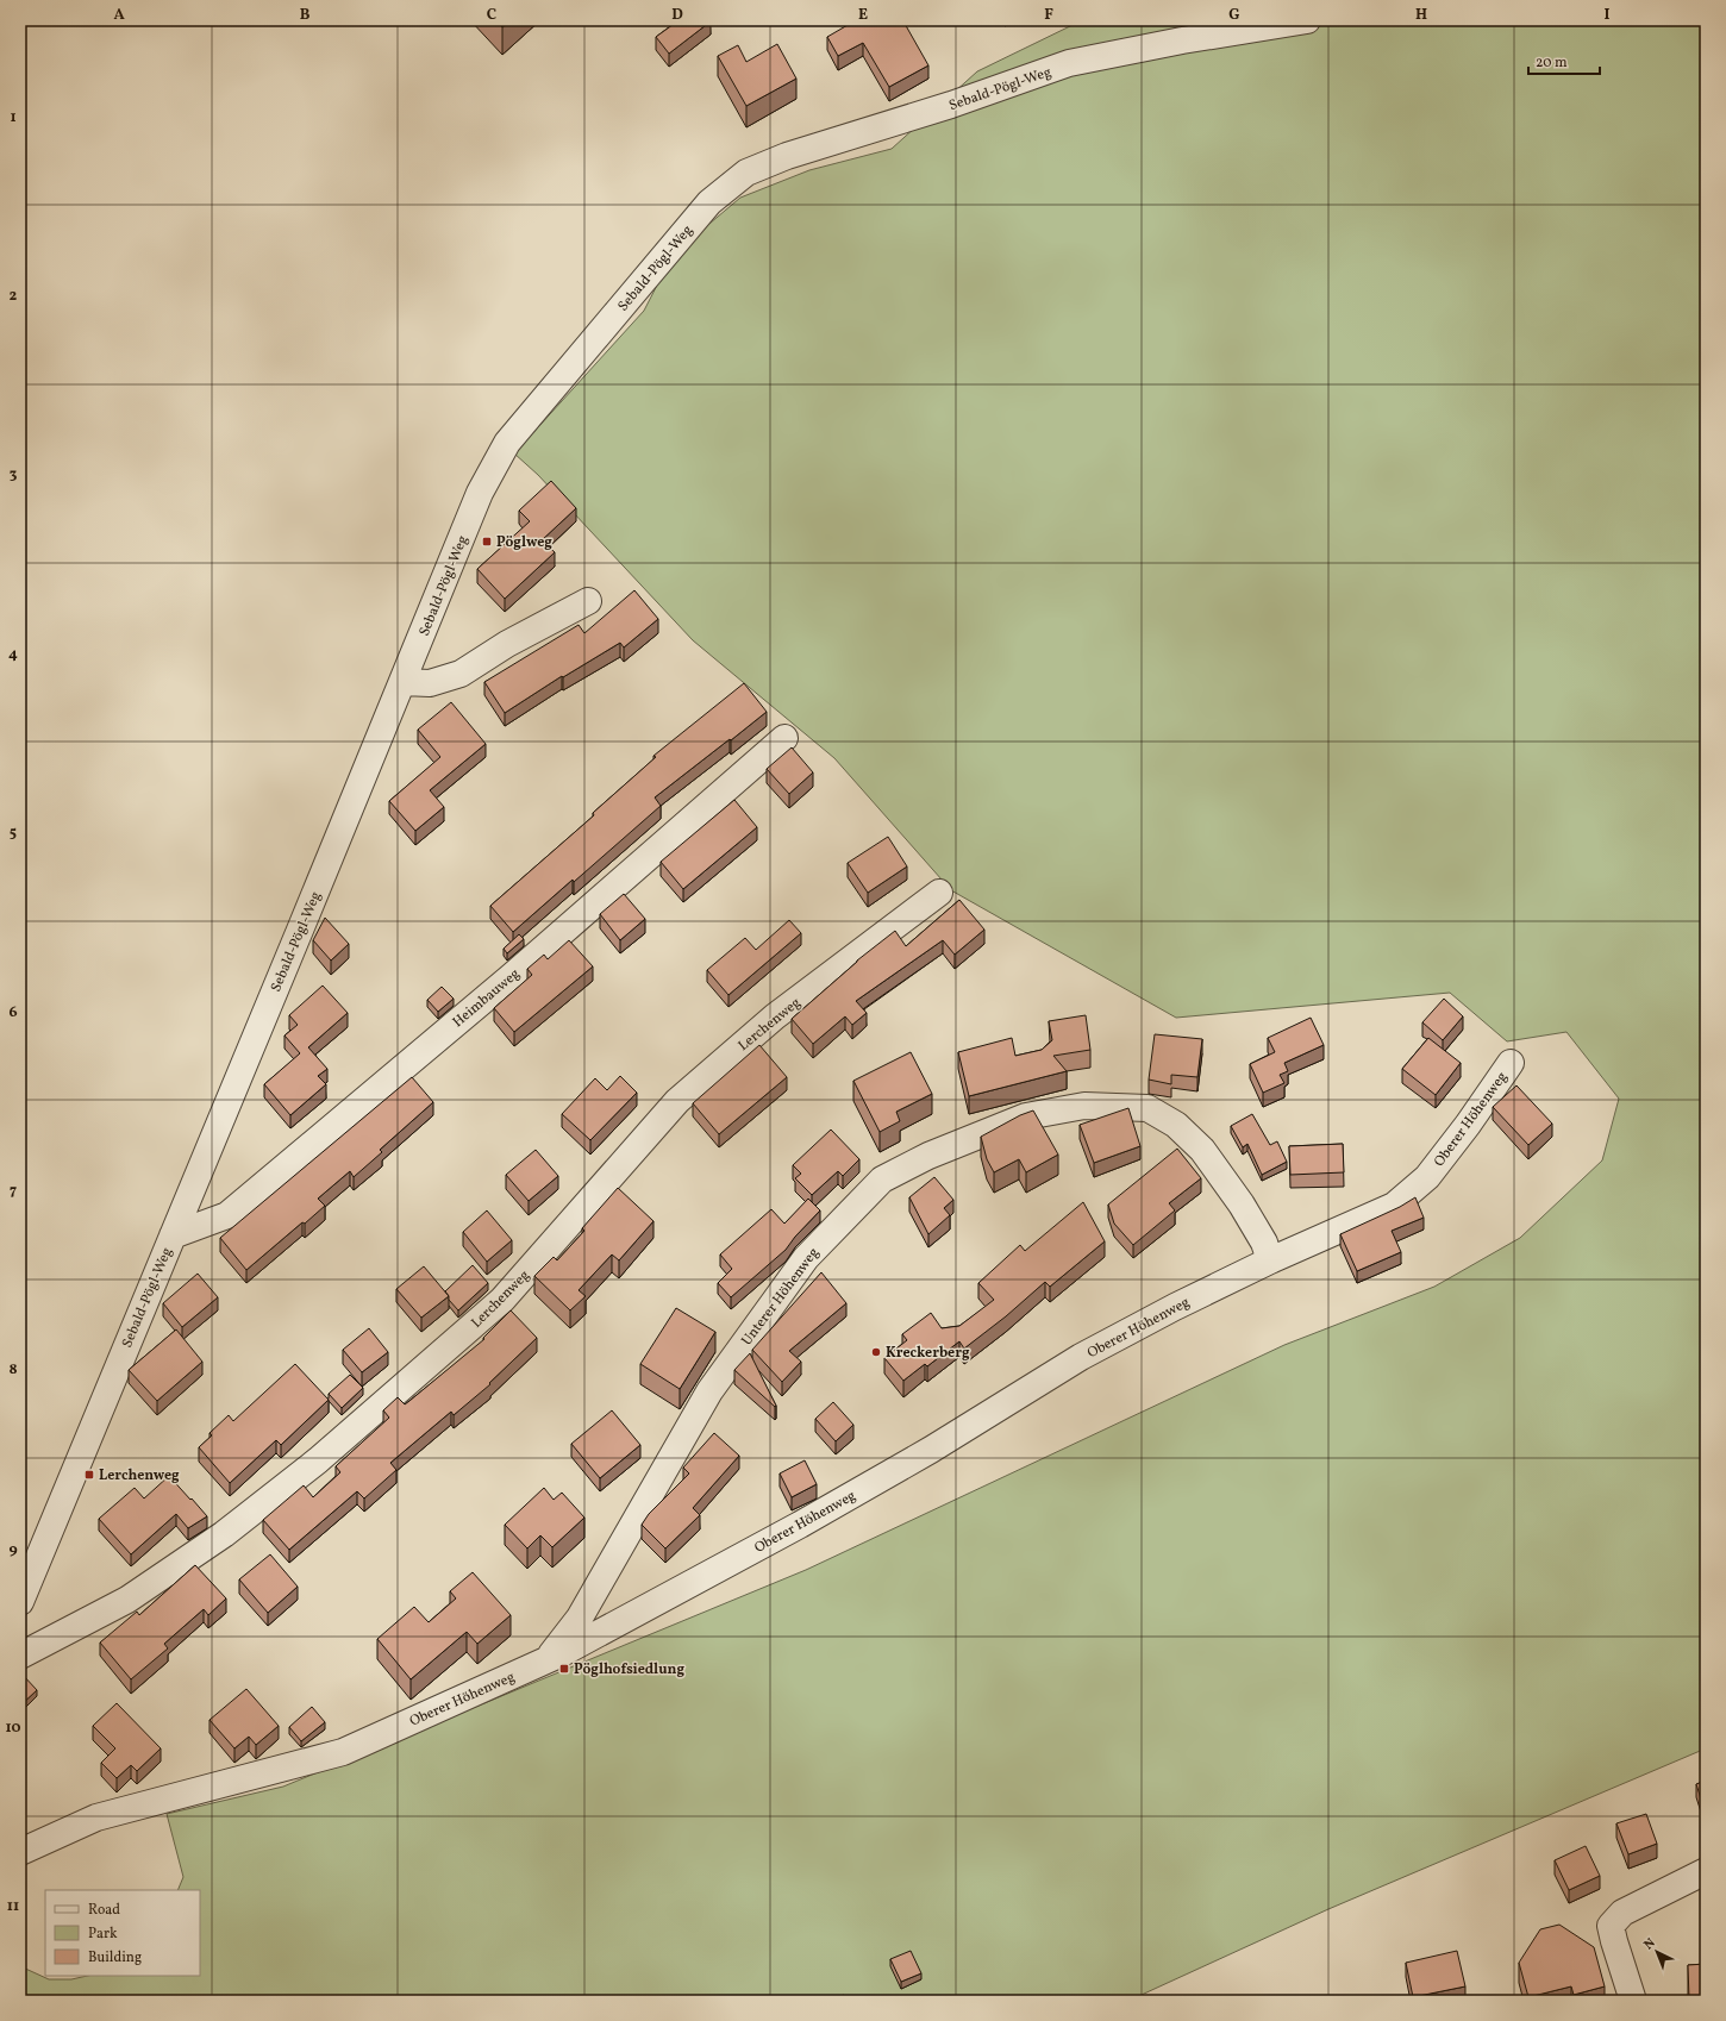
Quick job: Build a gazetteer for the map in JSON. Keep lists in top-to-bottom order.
{
  "streets": {
    "street": [
      "Sebald-Pögl-Weg",
      "Heimbauweg",
      "Lerchenweg",
      "Oberer Höhenweg",
      "Unterer Höhenweg"
    ]
  },
  "crossings": [
    ["Sebald-Pögl-Weg", "Heimbauweg"],
    ["Oberer Höhenweg", "Unterer Höhenweg"]
  ],
  "places": {
    "transit": ["Pöglweg", "Lerchenweg", "Pöglhofsiedlung"],
    "other": ["Kreckerberg"]
  },
  "legend": ["Road", "Park", "Building"],
  "scale_bar": "20 m",
  "north": "top left",
  "grid": {
    "columns": [
      "A",
      "B",
      "C",
      "D",
      "E",
      "F",
      "G",
      "H",
      "I"
    ],
    "rows": [
      "1",
      "2",
      "3",
      "4",
      "5",
      "6",
      "7",
      "8",
      "9",
      "10",
      "11"
    ]
  }
}
